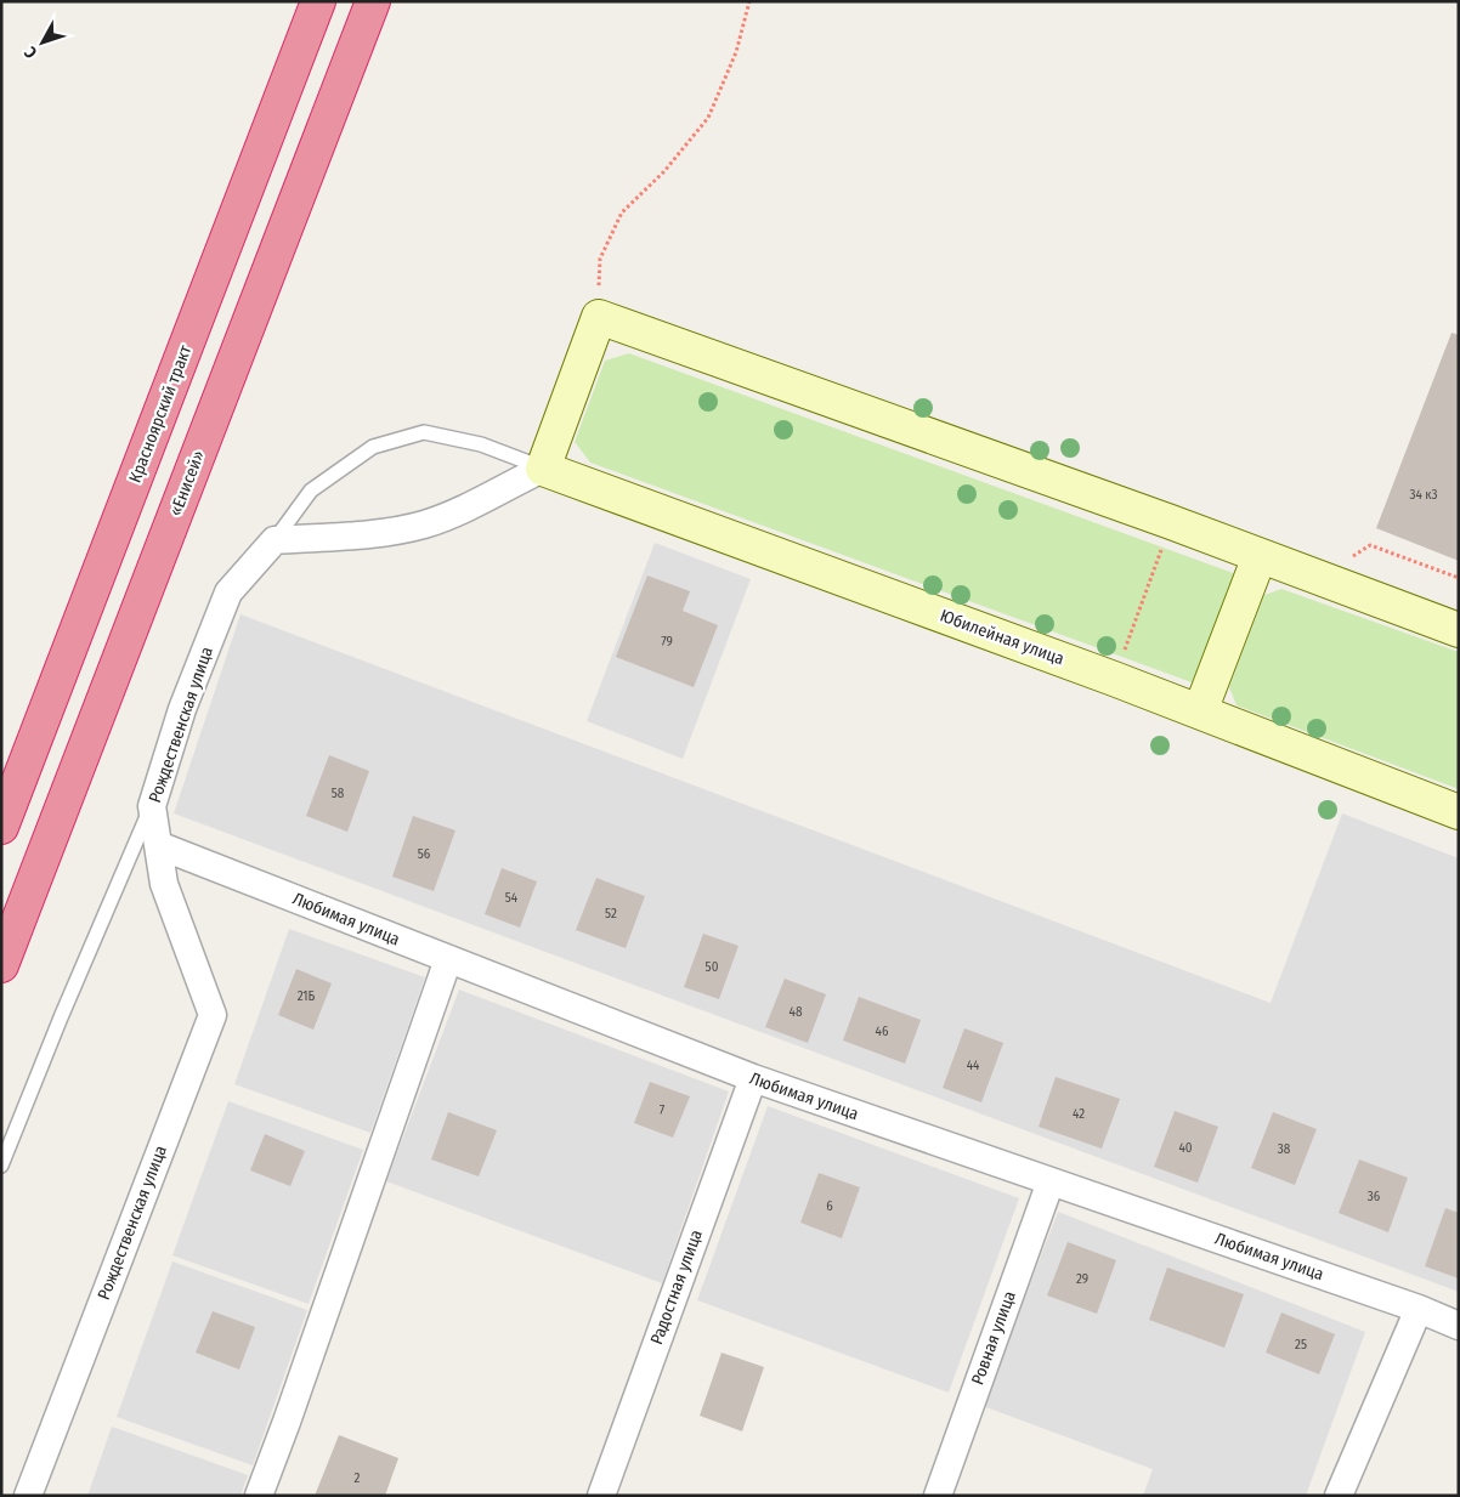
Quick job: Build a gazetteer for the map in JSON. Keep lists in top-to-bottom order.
{
  "streets": {
    "highway": ["Красноярский тракт", "«Енисей»"],
    "main road": ["Юбилейная улица"],
    "street": [
      "Рождественская улица",
      "Любимая улица",
      "Радостная улица",
      "Ровная улица"
    ]
  },
  "crossings": [
    ["Рождественская улица", "Любимая улица"],
    ["Любимая улица", "Радостная улица"],
    ["Любимая улица", "Ровная улица"]
  ],
  "house_numbers": [
    "34 к3",
    "79",
    "58",
    "56",
    "54",
    "52",
    "50",
    "21Б",
    "48",
    "46",
    "44",
    "7",
    "42",
    "40",
    "38",
    "36",
    "6",
    "29",
    "25",
    "2"
  ],
  "north": "bottom left"
}
